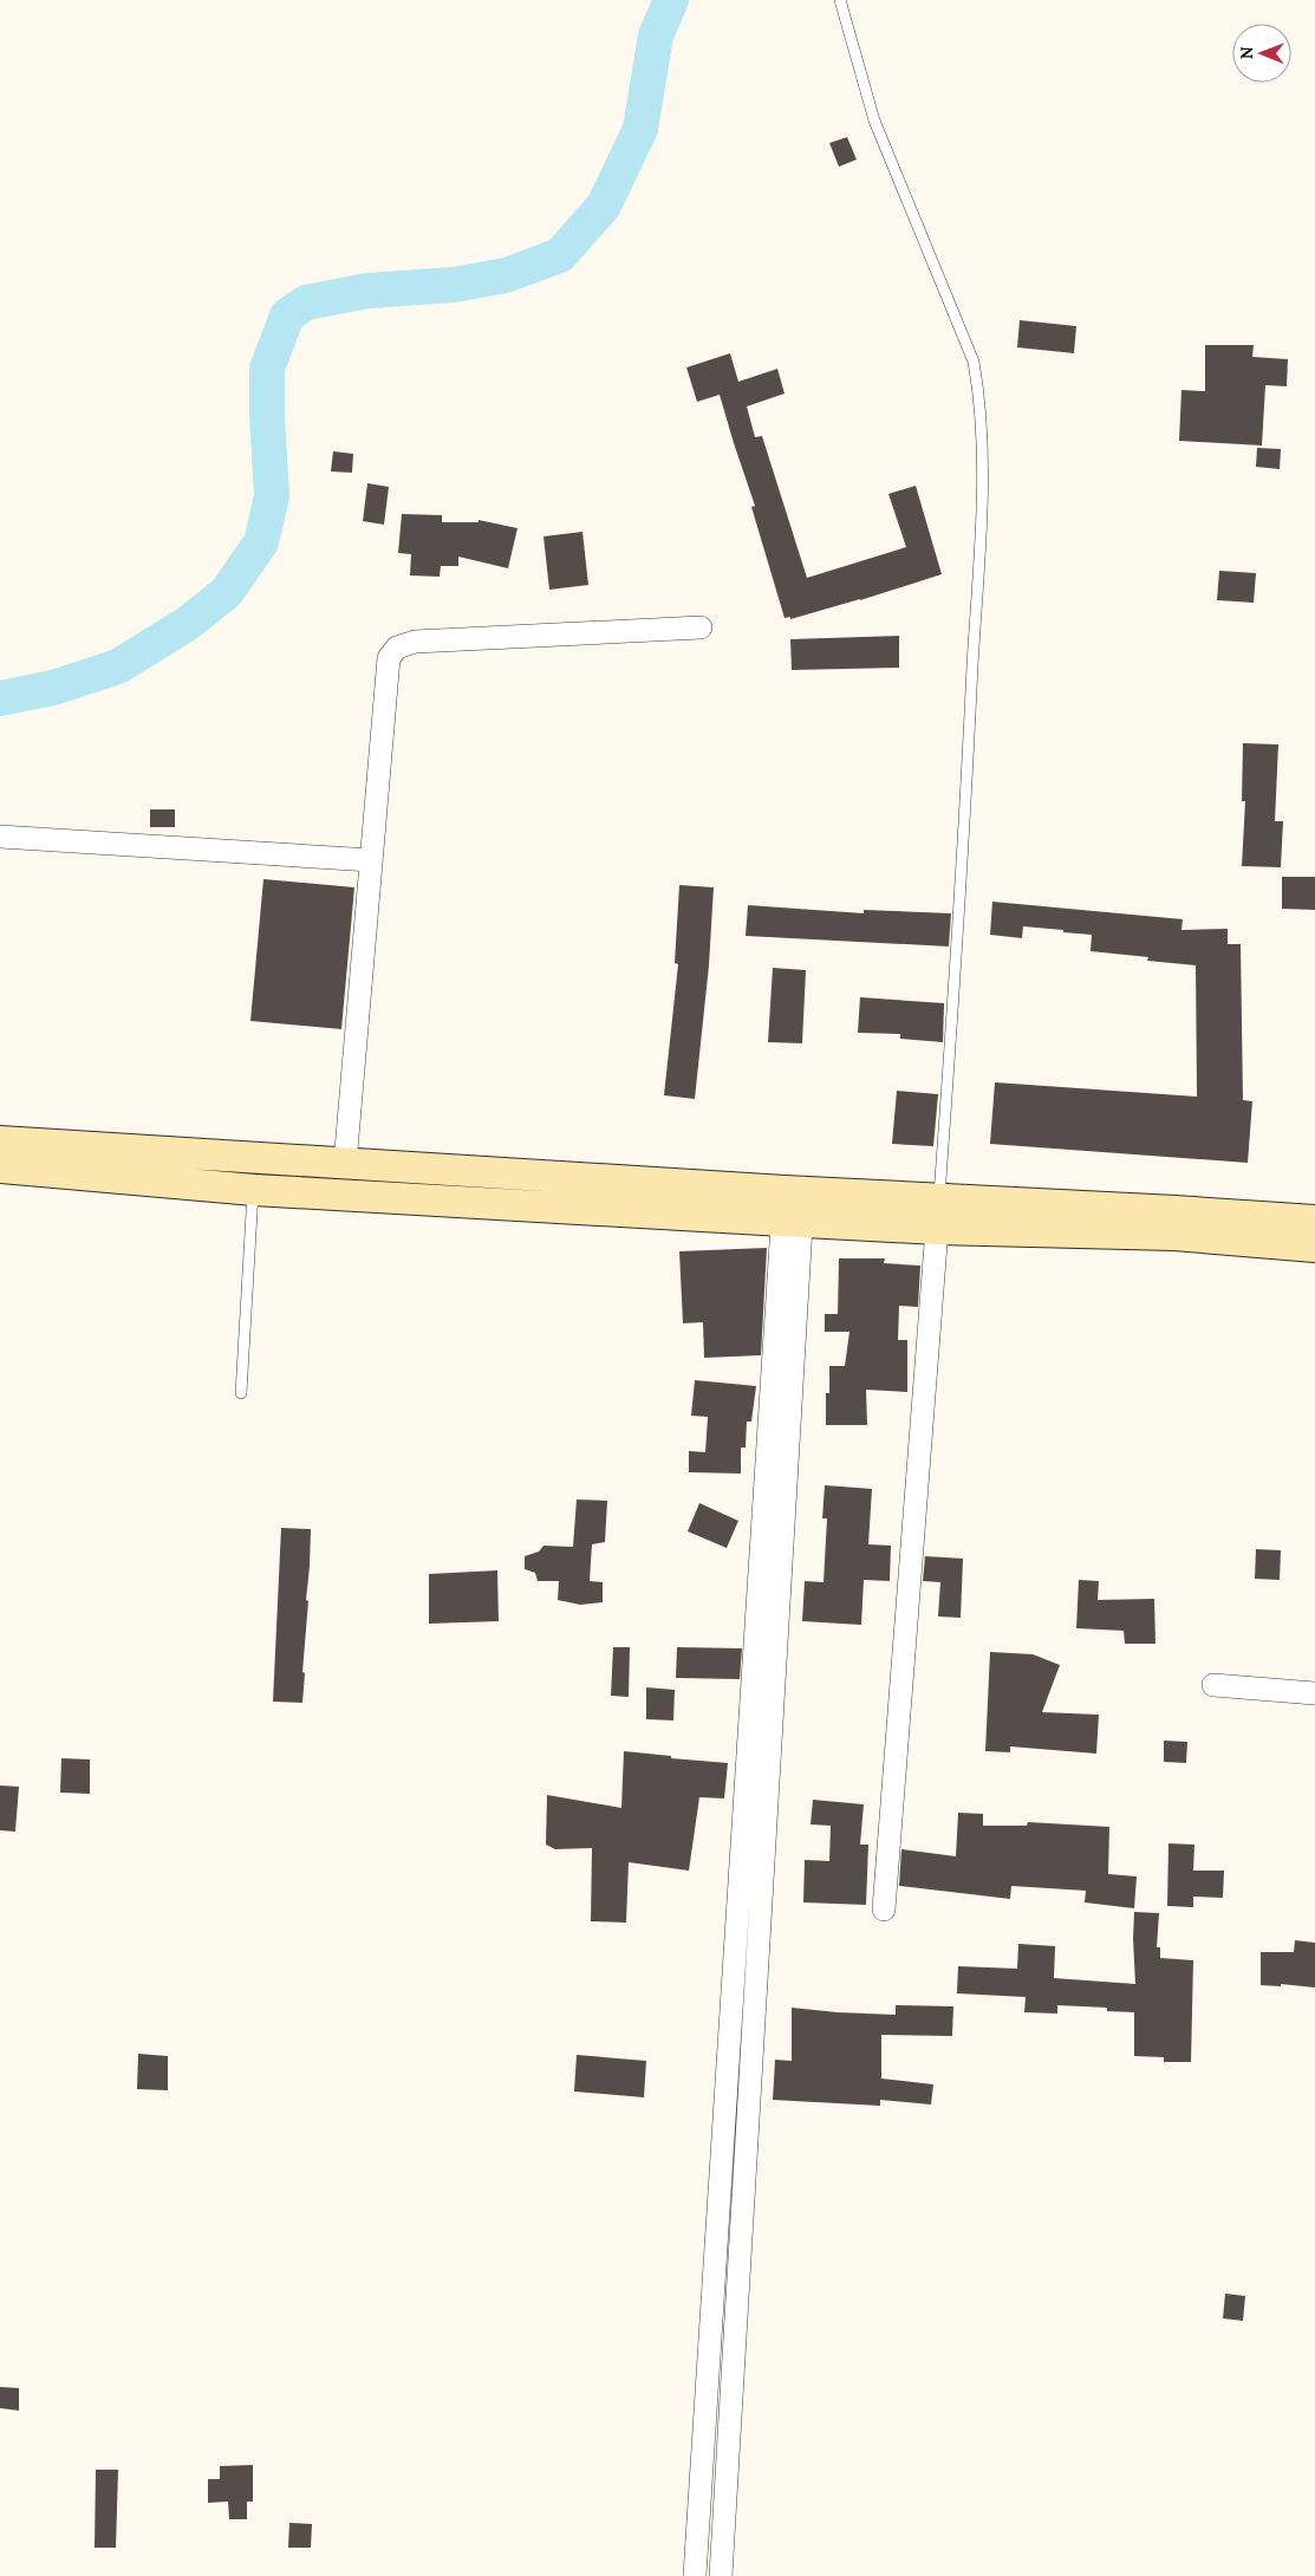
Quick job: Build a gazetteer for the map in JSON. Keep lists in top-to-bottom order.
{
  "north": "left"
}
